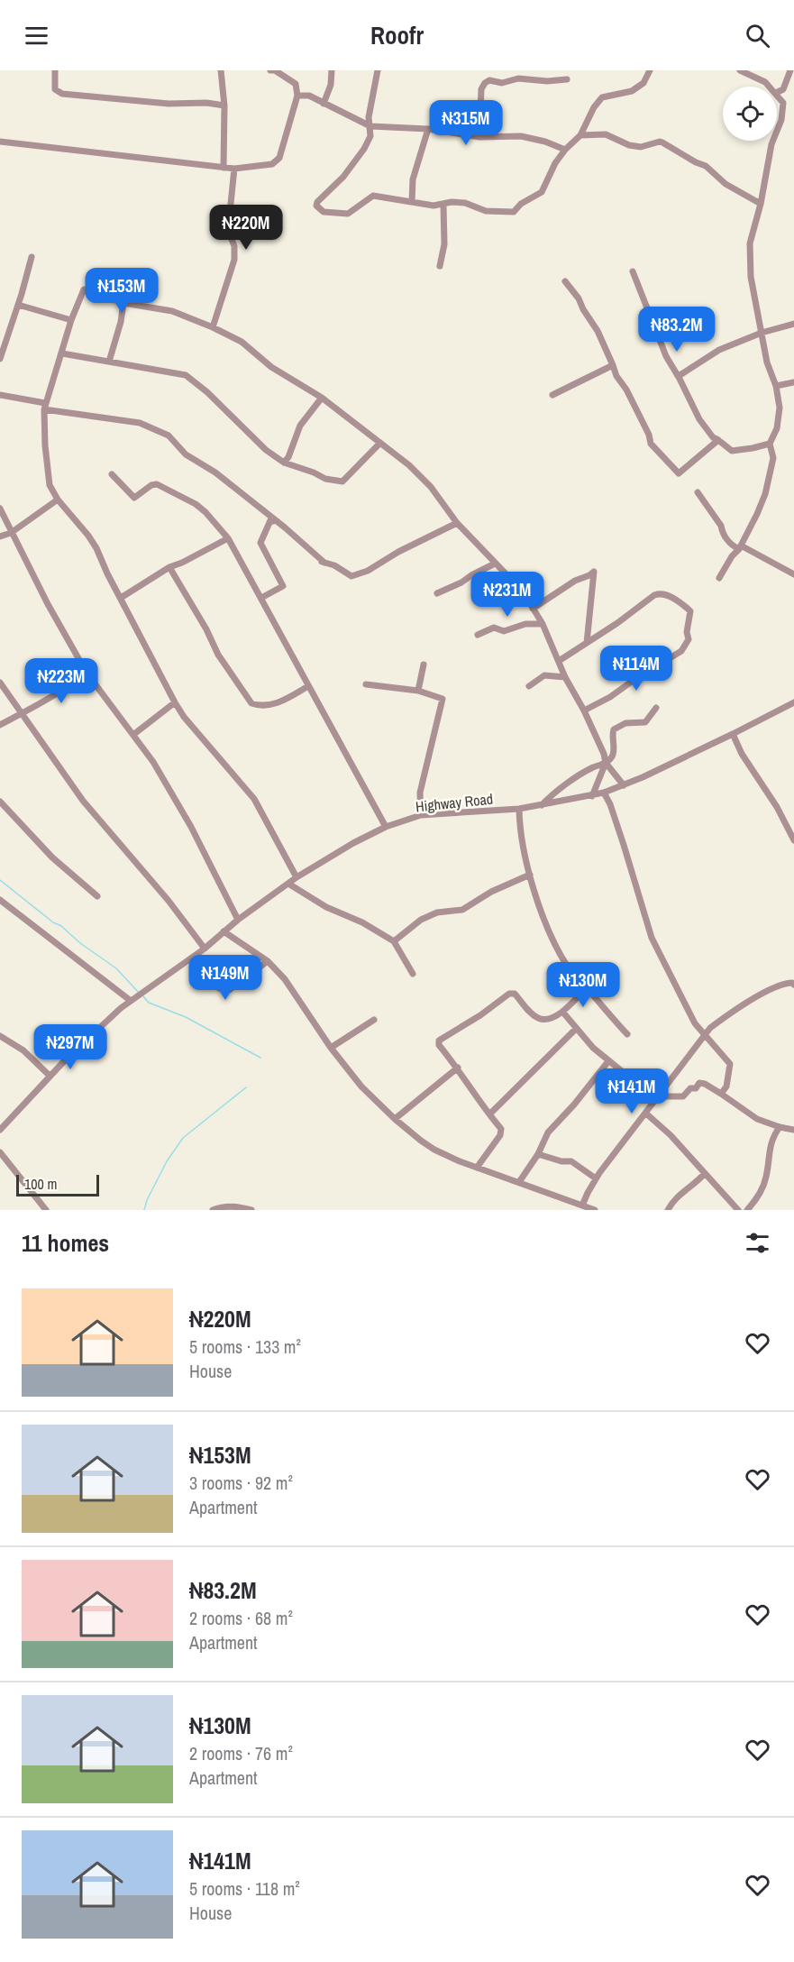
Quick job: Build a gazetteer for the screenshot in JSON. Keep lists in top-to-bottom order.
{
  "streets": {
    "street": ["Highway Road"]
  },
  "scale_bar": "100 m",
  "page": {
    "header": "Roofr",
    "price": [
      "₦315M",
      "₦220M",
      "₦153M",
      "₦83.2M",
      "₦231M",
      "₦114M",
      "₦223M",
      "₦149M",
      "₦130M",
      "₦297M",
      "₦141M"
    ],
    "scale": "100 m",
    "heading": "11 homes",
    "list": [
      {
        "name": "₦220M",
        "note": "5 rooms · 133 m² · House"
      },
      {
        "name": "₦153M",
        "note": "3 rooms · 92 m² · Apartment"
      },
      {
        "name": "₦83.2M",
        "note": "2 rooms · 68 m² · Apartment"
      },
      {
        "name": "₦130M",
        "note": "2 rooms · 76 m² · Apartment"
      },
      {
        "name": "₦141M",
        "note": "5 rooms · 118 m² · House"
      }
    ]
  }
}
